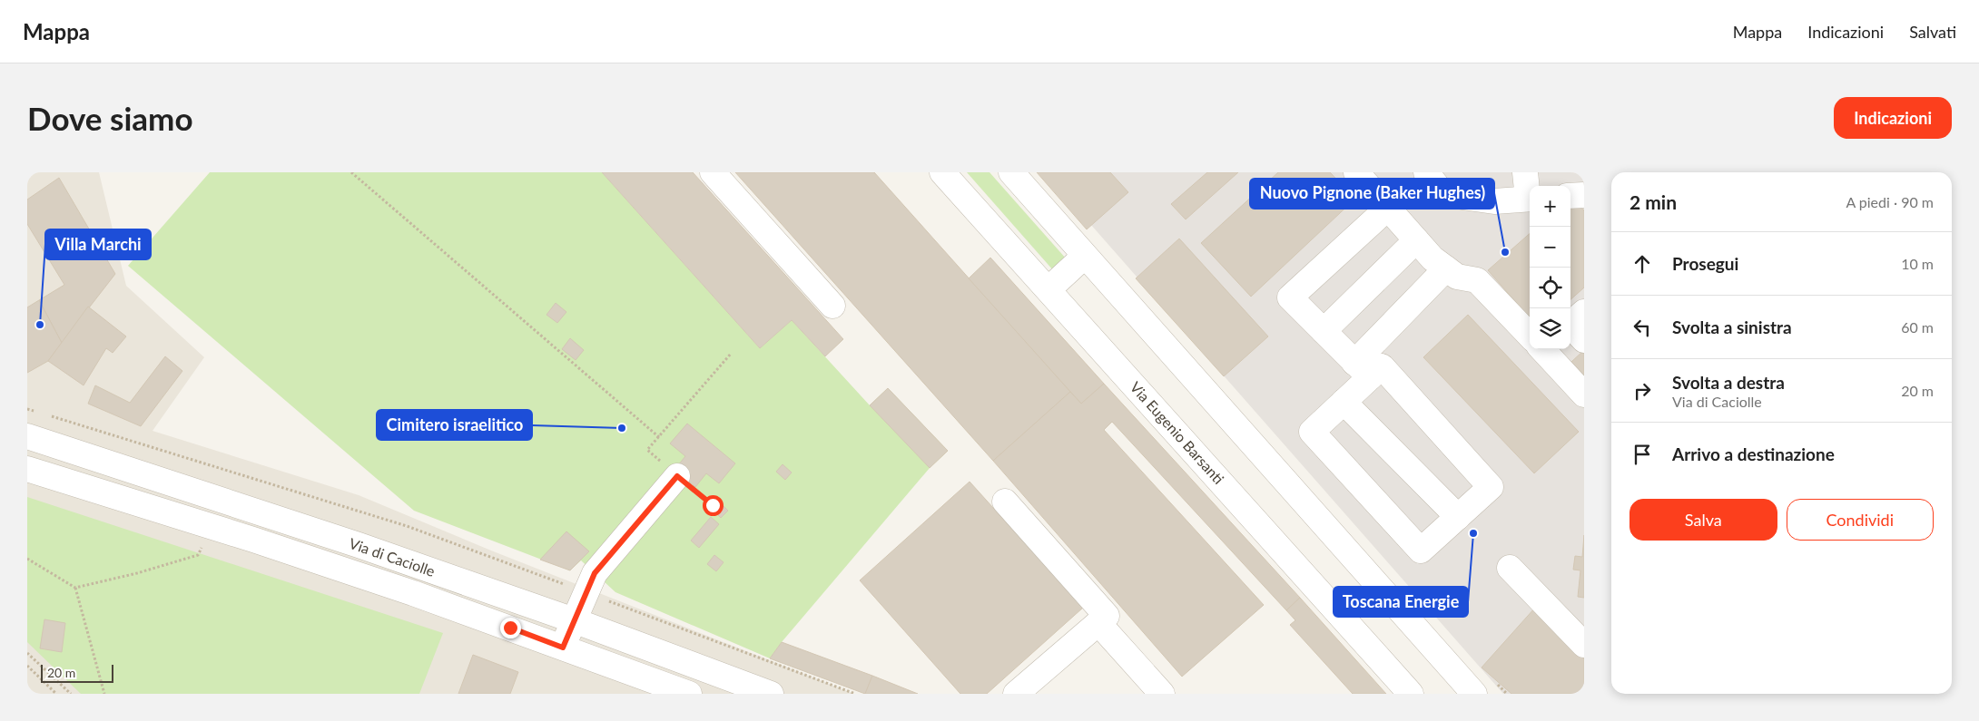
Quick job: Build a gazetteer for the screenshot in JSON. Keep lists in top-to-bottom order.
{
  "streets": {
    "street": ["Via Eugenio Barsanti", "Via di Caciolle"]
  },
  "places": [
    "Nuovo Pignone (Baker Hughes)",
    "Villa Marchi",
    "Cimitero israelitico",
    "Toscana Energie"
  ],
  "scale_bar": "20 m",
  "page": {
    "header": "Mappa",
    "nav": ["Mappa", "Indicazioni", "Salvati"],
    "buttons": [
      "Indicazioni",
      ["Salva", "Condividi"]
    ],
    "title": "Dove siamo",
    "heading": ["2 min", "A piedi · 90 m"],
    "map_buttons": ["+", "−"],
    "list": [
      ["Prosegui", "10 m"],
      ["Svolta a sinistra", "60 m"],
      ["Svolta a destra", "Via di Caciolle", "20 m"],
      "Arrivo a destinazione"
    ],
    "scale": "20 m"
  }
}
